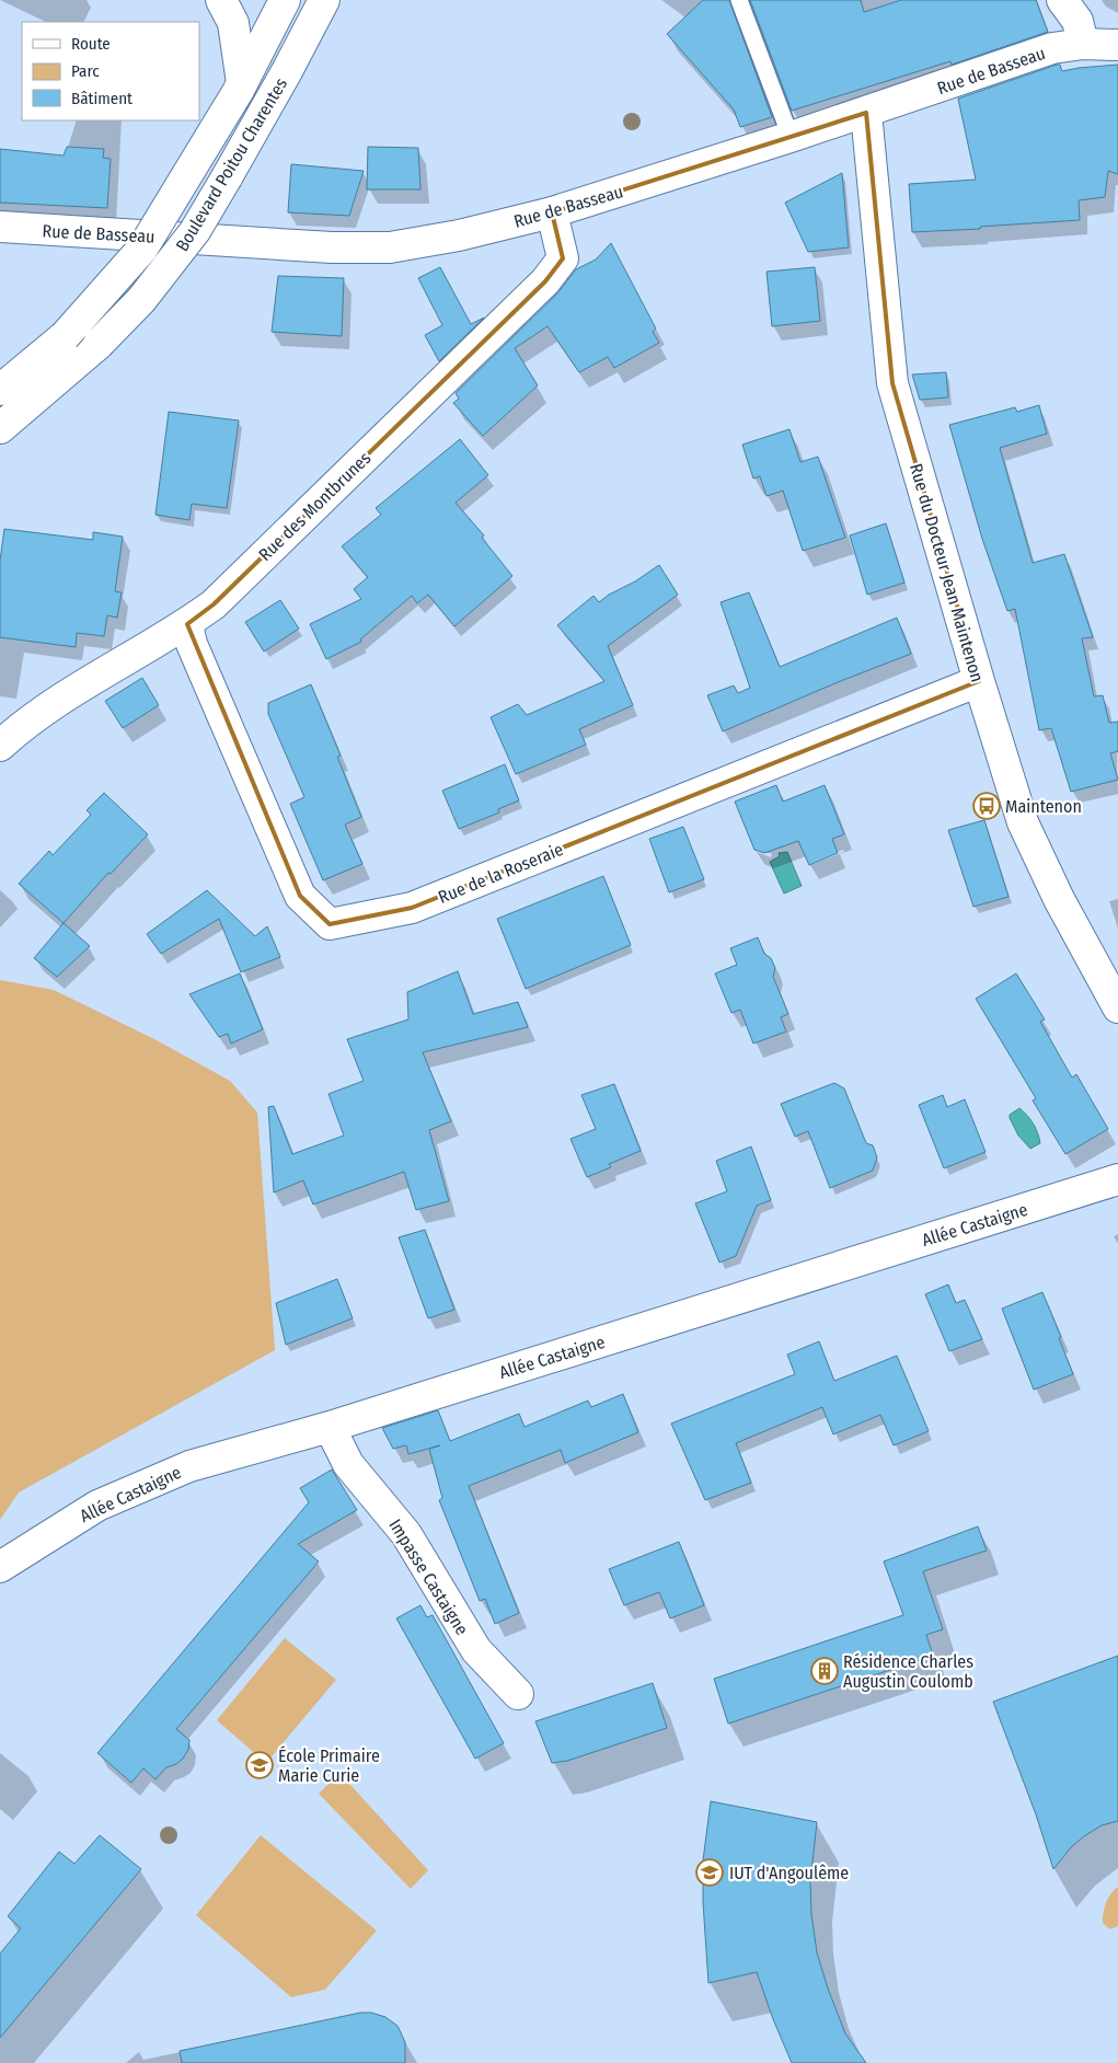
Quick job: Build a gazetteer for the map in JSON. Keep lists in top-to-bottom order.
{
  "streets": {
    "street": [
      "Rue de Basseau",
      "Boulevard Poitou Charentes",
      "Rue des Montbrunes",
      "Rue du Docteur Jean Maintenon",
      "Rue de la Roseraie",
      "Allée Castaigne",
      "Impasse Castaigne"
    ]
  },
  "crossings": [
    ["Rue de Basseau", "Rue des Montbrunes"],
    ["Rue de Basseau", "Rue du Docteur Jean Maintenon"],
    ["Rue des Montbrunes", "Rue de la Roseraie"],
    ["Rue du Docteur Jean Maintenon", "Rue de la Roseraie"],
    ["Allée Castaigne", "Impasse Castaigne"]
  ],
  "places": {
    "bus stop": ["Maintenon"],
    "building": ["Résidence Charles Augustin Coulomb"],
    "school or university": ["École Primaire Marie Curie", "IUT d'Angoulême"]
  },
  "legend": ["Route", "Parc", "Bâtiment"]
}
